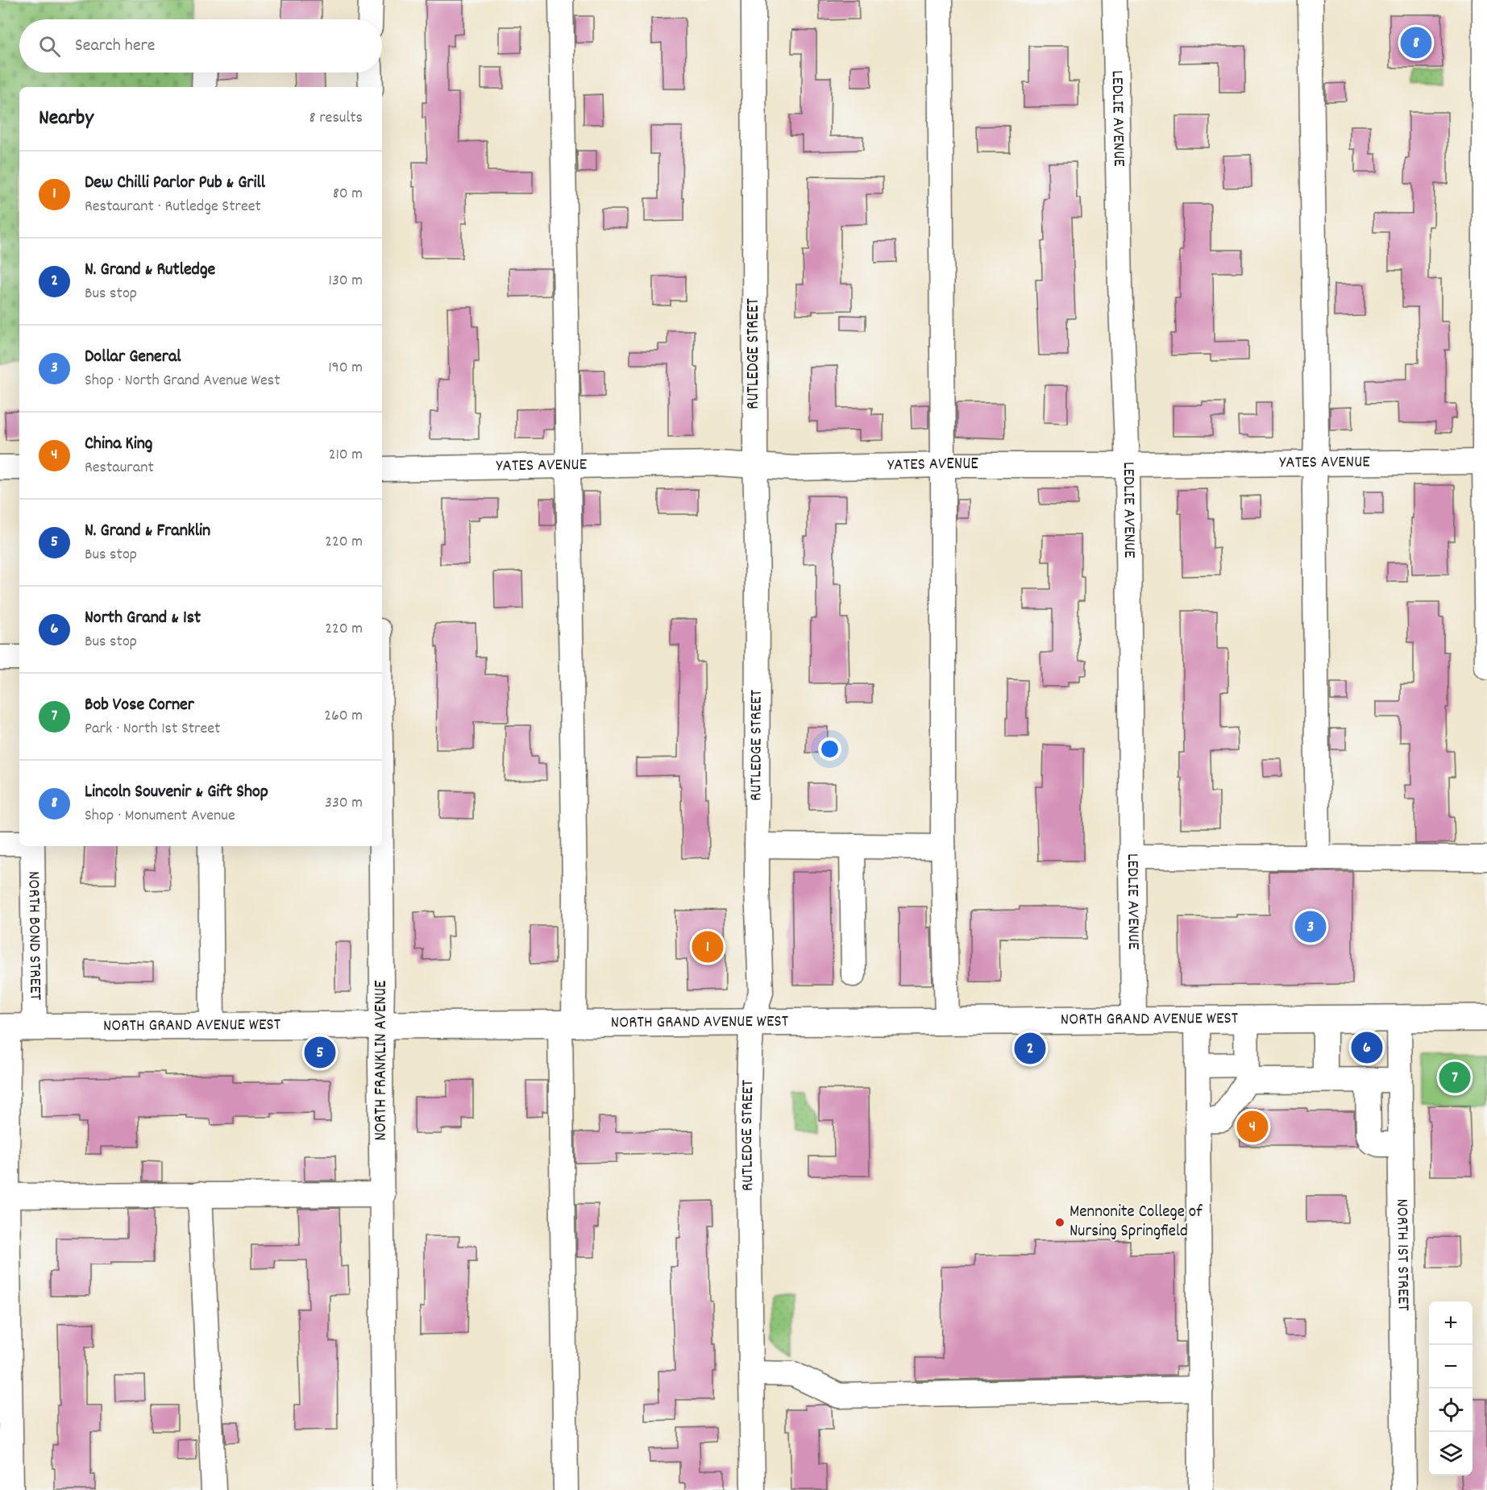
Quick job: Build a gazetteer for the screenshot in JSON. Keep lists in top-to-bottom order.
{
  "streets": {
    "main road": ["NORTH GRAND AVENUE WEST"],
    "street": [
      "LEDLIE AVENUE",
      "RUTLEDGE STREET",
      "YATES AVENUE",
      "NORTH BOND STREET",
      "NORTH FRANKLIN AVENUE",
      "NORTH 1ST STREET"
    ]
  },
  "crossings": [
    ["LEDLIE AVENUE", "YATES AVENUE"],
    ["LEDLIE AVENUE", "NORTH GRAND AVENUE WEST"],
    ["RUTLEDGE STREET", "YATES AVENUE"],
    ["RUTLEDGE STREET", "NORTH GRAND AVENUE WEST"],
    ["NORTH BOND STREET", "NORTH GRAND AVENUE WEST"],
    ["NORTH GRAND AVENUE WEST", "NORTH FRANKLIN AVENUE"],
    ["NORTH GRAND AVENUE WEST", "NORTH 1ST STREET"]
  ],
  "places": ["Mennonite College of Nursing Springfield"],
  "page": {
    "search": "Search here",
    "pins": [
      "8",
      "3",
      "1",
      "6",
      "2",
      "5",
      "7",
      "4"
    ],
    "heading": ["Nearby", "8 results"],
    "list": [
      {
        "mark": "1",
        "name": "Dew Chilli Parlor Pub & Grill",
        "note": "Restaurant · Rutledge Street",
        "value": "80 m"
      },
      {
        "mark": "2",
        "name": "N. Grand & Rutledge",
        "note": "Bus stop",
        "value": "130 m"
      },
      {
        "mark": "3",
        "name": "Dollar General",
        "note": "Shop · North Grand Avenue West",
        "value": "190 m"
      },
      {
        "mark": "4",
        "name": "China King",
        "note": "Restaurant",
        "value": "210 m"
      },
      {
        "mark": "5",
        "name": "N. Grand & Franklin",
        "note": "Bus stop",
        "value": "220 m"
      },
      {
        "mark": "6",
        "name": "North Grand & 1st",
        "note": "Bus stop",
        "value": "220 m"
      },
      {
        "mark": "7",
        "name": "Bob Vose Corner",
        "note": "Park · North 1st Street",
        "value": "260 m"
      },
      {
        "mark": "8",
        "name": "Lincoln Souvenir & Gift Shop",
        "note": "Shop · Monument Avenue",
        "value": "330 m"
      }
    ],
    "map_buttons": ["+", "−"]
  }
}
